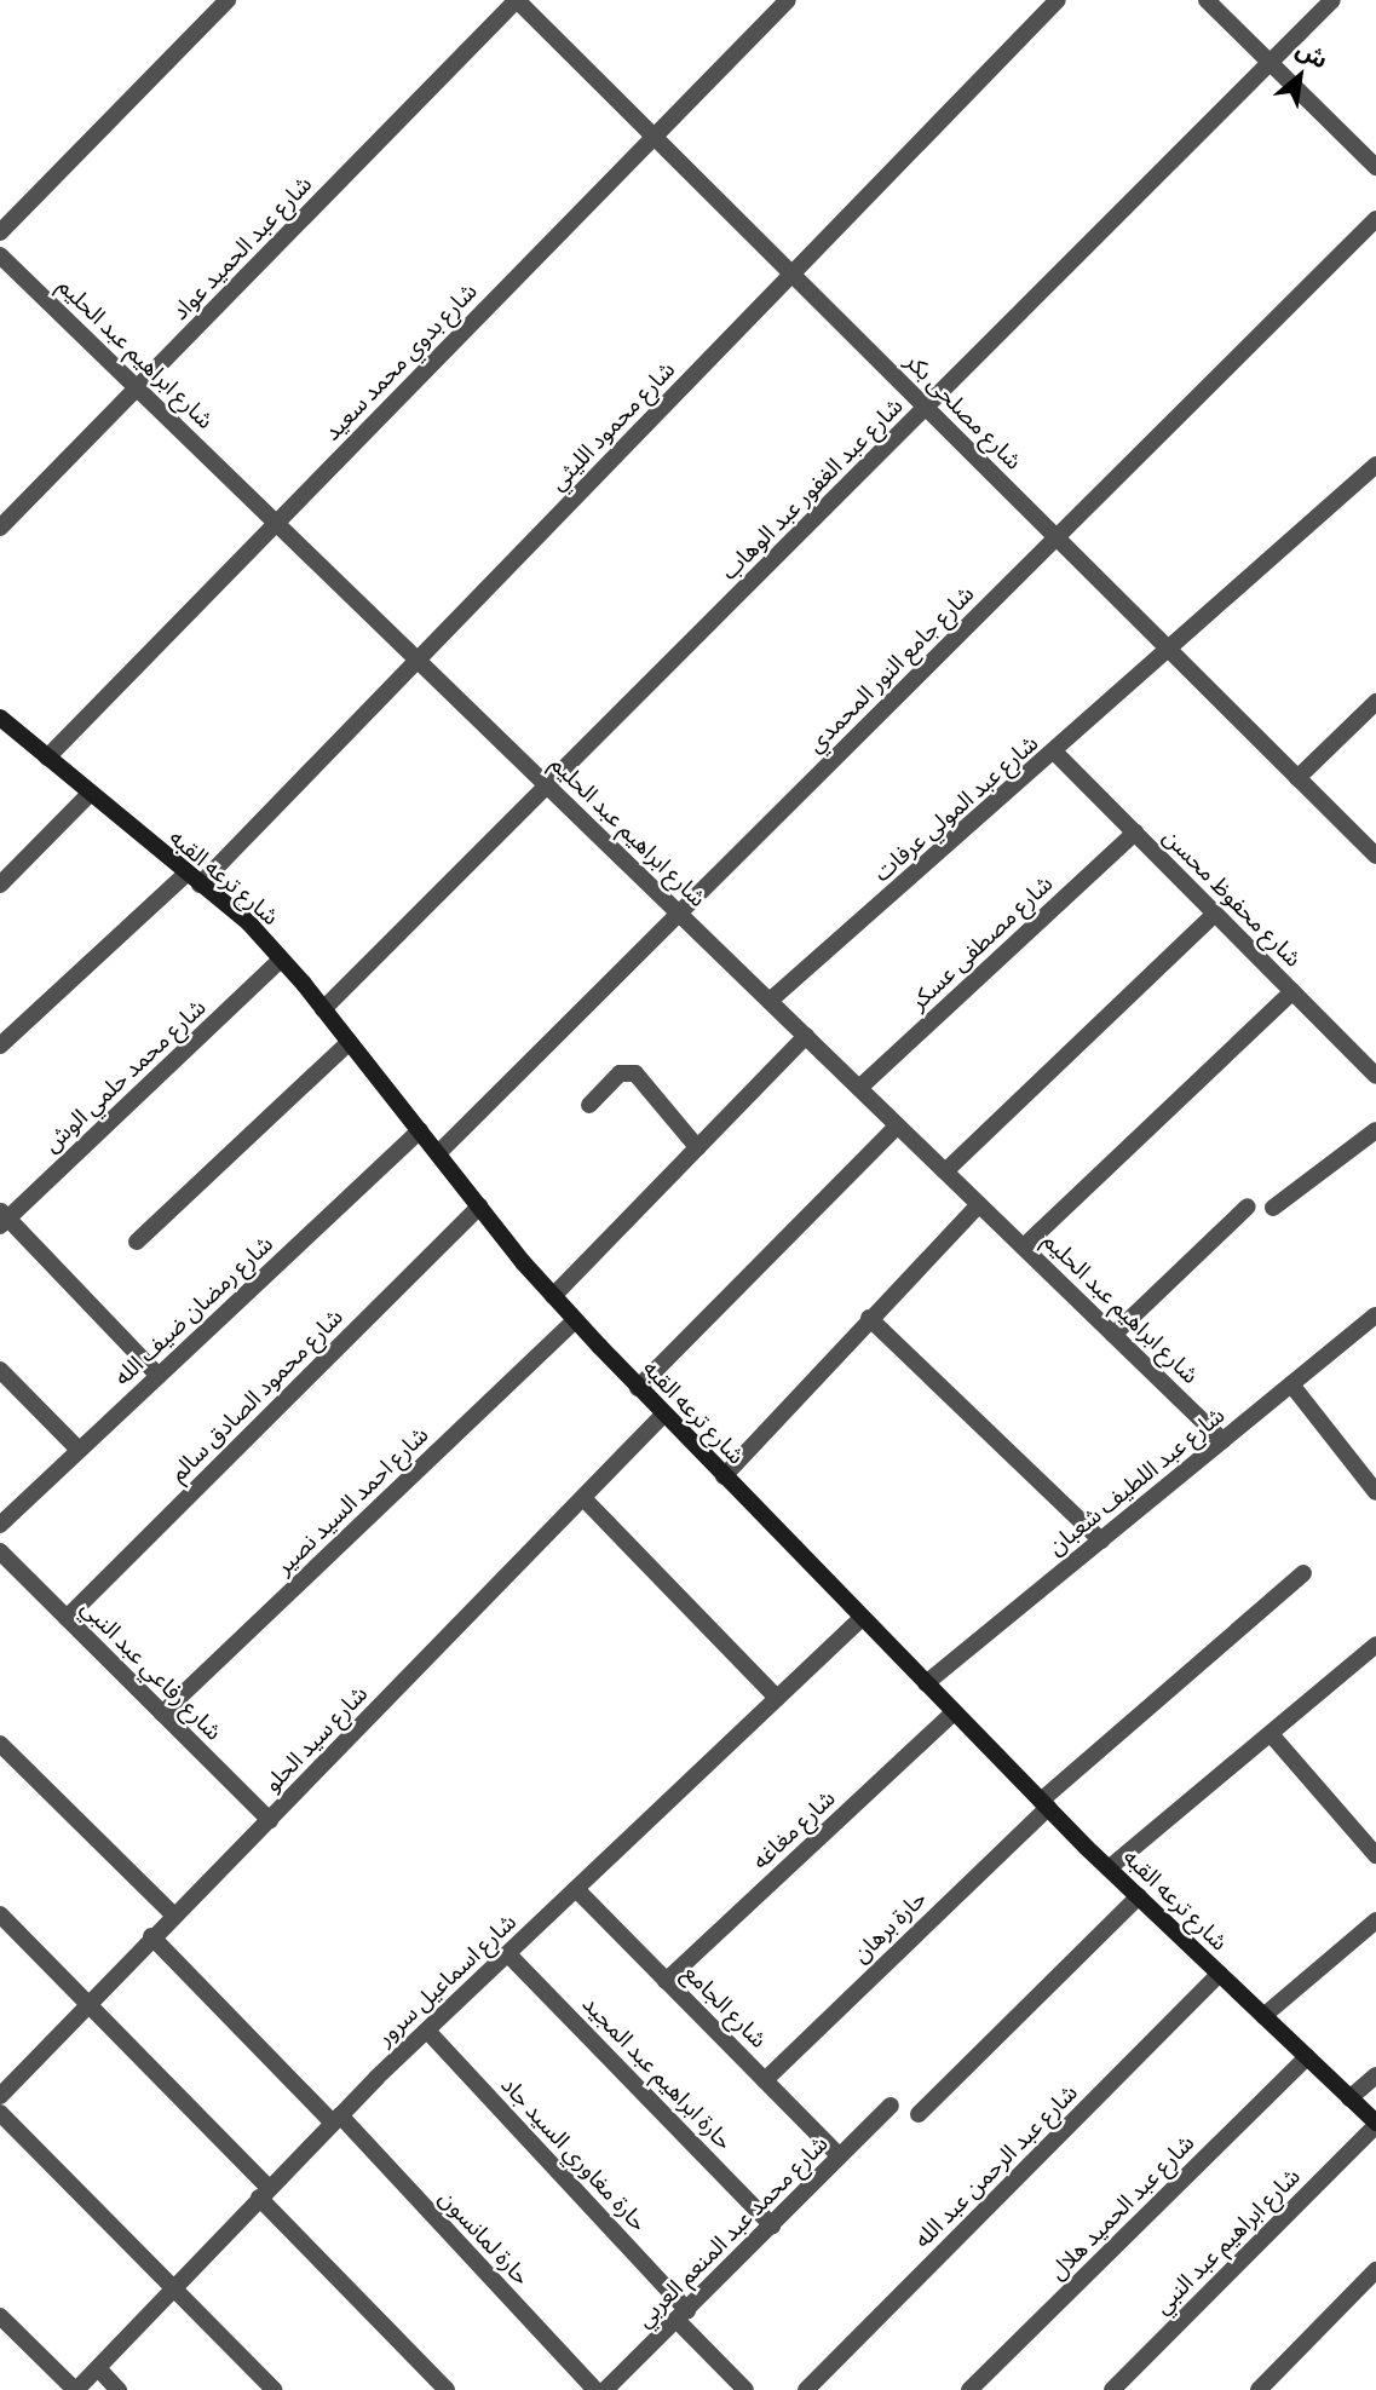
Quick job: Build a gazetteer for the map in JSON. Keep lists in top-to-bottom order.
{
  "streets": {
    "street": [
      "شارع عبد الحميد عواد",
      "شارع ابراهيم عبد الحليم",
      "شارع بدوي محمد سعيد",
      "شارع مصلحى بكر",
      "شارع محمود الليثي",
      "شارع عبد الغفور عبد الوهاب",
      "شارع جامع النور المحمدي",
      "شارع عبد المولي عرفات",
      "شارع ترعه القبه",
      "شارع محفوظ محسن",
      "شارع مصطفى عسكر",
      "شارع محمد حلمي الوش",
      "شارع رمضان ضيف الله",
      "شارع محمود الصادق سالم",
      "شارع عبد اللطيف شعبان",
      "شارع احمد السيد نصير",
      "شارع رفاعي عبد النبي",
      "شارع سيد الحلو",
      "شارع مغاغه",
      "حارة برهان",
      "شارع اسماعيل سرور",
      "شارع الجامع",
      "حارة ابراهيم عبد المجيد",
      "حارة مغاوري السيد جاد",
      "شارع عبد الرحمن عبد الله",
      "شارع عبد الحميد هلال",
      "شارع محمد عبد المنعم العربي",
      "حارة لمانسون",
      "شارع ابراهيم عبد النبي"
    ]
  },
  "crossings": [
    ["شارع عبد الحميد عواد", "شارع ابراهيم عبد الحليم"],
    ["شارع عبد الحميد عواد", "شارع مصلحى بكر"],
    ["شارع ابراهيم عبد الحليم", "شارع بدوي محمد سعيد"],
    ["شارع ابراهيم عبد الحليم", "شارع محمود الليثي"],
    ["شارع ابراهيم عبد الحليم", "شارع عبد الغفور عبد الوهاب"],
    ["شارع ابراهيم عبد الحليم", "شارع جامع النور المحمدي"],
    ["شارع ابراهيم عبد الحليم", "شارع عبد المولي عرفات"],
    ["شارع ابراهيم عبد الحليم", "شارع مصطفى عسكر"],
    ["شارع ابراهيم عبد الحليم", "شارع عبد اللطيف شعبان"],
    ["شارع بدوي محمد سعيد", "شارع مصلحى بكر"],
    ["شارع بدوي محمد سعيد", "شارع ترعه القبه"],
    ["شارع مصلحى بكر", "شارع محمود الليثي"],
    ["شارع مصلحى بكر", "شارع عبد الغفور عبد الوهاب"],
    ["شارع مصلحى بكر", "شارع جامع النور المحمدي"],
    ["شارع مصلحى بكر", "شارع عبد المولي عرفات"],
    ["شارع محمود الليثي", "شارع ترعه القبه"],
    ["شارع عبد الغفور عبد الوهاب", "شارع ترعه القبه"],
    ["شارع جامع النور المحمدي", "شارع ترعه القبه"],
    ["شارع عبد المولي عرفات", "شارع محفوظ محسن"],
    ["شارع ترعه القبه", "شارع محمد حلمي الوش"],
    ["شارع ترعه القبه", "شارع رمضان ضيف الله"],
    ["شارع ترعه القبه", "شارع محمود الصادق سالم"],
    ["شارع ترعه القبه", "شارع عبد اللطيف شعبان"],
    ["شارع ترعه القبه", "شارع احمد السيد نصير"],
    ["شارع ترعه القبه", "شارع سيد الحلو"],
    ["شارع ترعه القبه", "شارع مغاغه"],
    ["شارع ترعه القبه", "حارة برهان"],
    ["شارع ترعه القبه", "شارع اسماعيل سرور"],
    ["شارع ترعه القبه", "شارع عبد الرحمن عبد الله"],
    ["شارع ترعه القبه", "شارع عبد الحميد هلال"],
    ["شارع ترعه القبه", "شارع ابراهيم عبد النبي"],
    ["شارع محفوظ محسن", "شارع مصطفى عسكر"],
    ["شارع محمود الصادق سالم", "شارع رفاعي عبد النبي"],
    ["شارع احمد السيد نصير", "شارع رفاعي عبد النبي"],
    ["شارع رفاعي عبد النبي", "شارع سيد الحلو"],
    ["شارع سيد الحلو", "حارة لمانسون"],
    ["شارع مغاغه", "شارع الجامع"],
    ["حارة برهان", "شارع الجامع"],
    ["شارع اسماعيل سرور", "شارع الجامع"],
    ["شارع اسماعيل سرور", "حارة ابراهيم عبد المجيد"],
    ["شارع اسماعيل سرور", "حارة مغاوري السيد جاد"],
    ["شارع اسماعيل سرور", "حارة لمانسون"],
    ["شارع الجامع", "شارع محمد عبد المنعم العربي"],
    ["حارة ابراهيم عبد المجيد", "شارع محمد عبد المنعم العربي"],
    ["حارة مغاوري السيد جاد", "شارع محمد عبد المنعم العربي"]
  ],
  "north": "top right"
}
